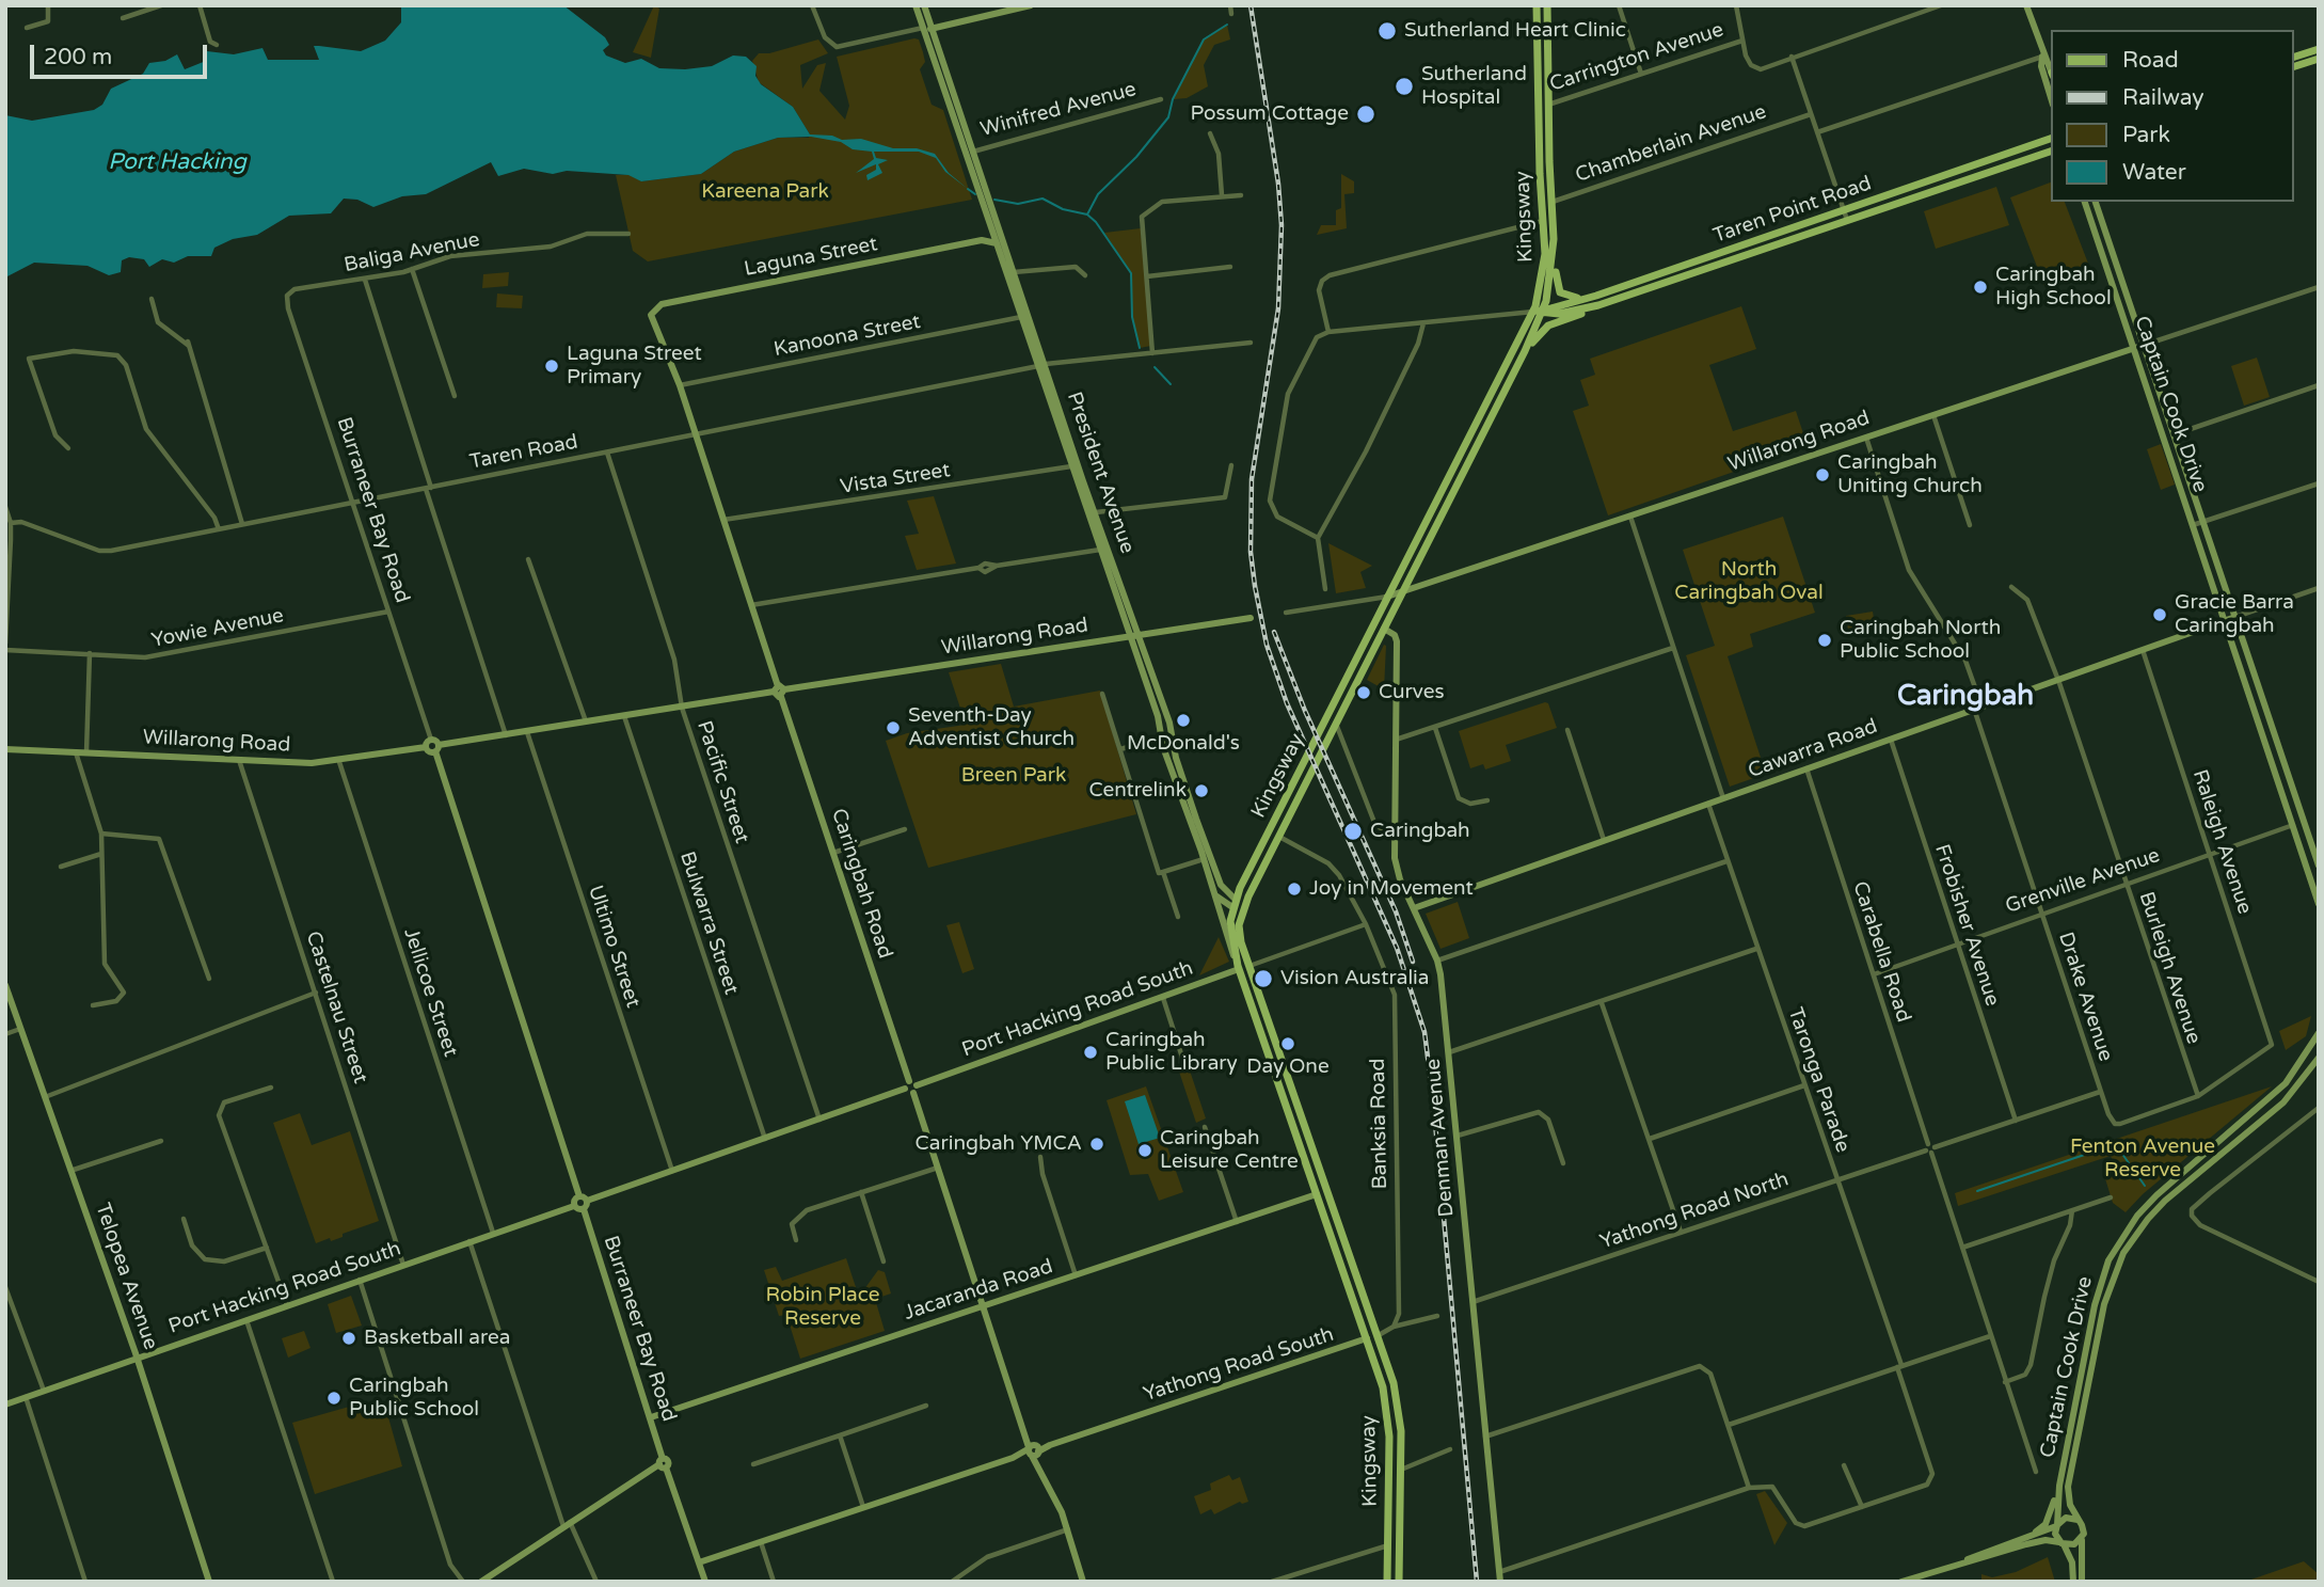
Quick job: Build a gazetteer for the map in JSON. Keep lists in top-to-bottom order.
{
  "streets": {
    "main road": [
      "Carrington Avenue",
      "Chamberlain Avenue",
      "Taren Point Road",
      "Kingsway",
      "Port Hacking Road South",
      "Yathong Road South"
    ],
    "street": [
      "Winifred Avenue",
      "Baliga Avenue",
      "Laguna Street",
      "Kanoona Street",
      "Captain Cook Drive",
      "Willarong Road",
      "Taren Road",
      "President Avenue",
      "Vista Street",
      "Burraneer Bay Road",
      "Yowie Avenue",
      "Cawarra Road",
      "Pacific Street",
      "Raleigh Avenue",
      "Grenville Avenue",
      "Caringbah Road",
      "Bulwarra Street",
      "Frobisher Avenue",
      "Ultimo Street",
      "Carabella Road",
      "Burleigh Avenue",
      "Jellicoe Street",
      "Drake Avenue",
      "Castelnau Street",
      "Taronga Parade",
      "Banksia Road",
      "Denman Avenue",
      "Yathong Road North",
      "Telopea Avenue",
      "Jacaranda Road"
    ]
  },
  "crossings": [
    ["Carrington Avenue", "Kingsway"],
    ["Winifred Avenue", "President Avenue"],
    ["Chamberlain Avenue", "Kingsway"],
    ["Taren Point Road", "Kingsway"],
    ["Kingsway", "Willarong Road"],
    ["Kingsway", "President Avenue"],
    ["Kingsway", "Port Hacking Road South"],
    ["Kingsway", "Banksia Road"],
    ["Kingsway", "Jacaranda Road"],
    ["Kingsway", "Yathong Road South"],
    ["Baliga Avenue", "Burraneer Bay Road"],
    ["Laguna Street", "President Avenue"],
    ["Laguna Street", "Caringbah Road"],
    ["Kanoona Street", "President Avenue"],
    ["Kanoona Street", "Caringbah Road"],
    ["Captain Cook Drive", "Willarong Road"],
    ["Captain Cook Drive", "Cawarra Road"],
    ["Captain Cook Drive", "Grenville Avenue"],
    ["Willarong Road", "President Avenue"],
    ["Willarong Road", "Pacific Street"],
    ["Willarong Road", "Caringbah Road"],
    ["Willarong Road", "Bulwarra Street"],
    ["Willarong Road", "Ultimo Street"],
    ["Willarong Road", "Jellicoe Street"],
    ["Willarong Road", "Drake Avenue"],
    ["Willarong Road", "Castelnau Street"],
    ["Taren Road", "President Avenue"],
    ["Taren Road", "Burraneer Bay Road"],
    ["Taren Road", "Pacific Street"],
    ["Taren Road", "Caringbah Road"],
    ["President Avenue", "Vista Street"],
    ["President Avenue", "Port Hacking Road South"],
    ["Vista Street", "Caringbah Road"],
    ["Burraneer Bay Road", "Yowie Avenue"],
    ["Burraneer Bay Road", "Jacaranda Road"],
    ["Burraneer Bay Road", "Yathong Road South"],
    ["Cawarra Road", "Raleigh Avenue"],
    ["Cawarra Road", "Frobisher Avenue"],
    ["Cawarra Road", "Carabella Road"],
    ["Cawarra Road", "Burleigh Avenue"],
    ["Cawarra Road", "Drake Avenue"],
    ["Cawarra Road", "Taronga Parade"],
    ["Cawarra Road", "Denman Avenue"],
    ["Raleigh Avenue", "Grenville Avenue"],
    ["Raleigh Avenue", "Burleigh Avenue"],
    ["Raleigh Avenue", "Drake Avenue"],
    ["Grenville Avenue", "Frobisher Avenue"],
    ["Grenville Avenue", "Carabella Road"],
    ["Grenville Avenue", "Burleigh Avenue"],
    ["Grenville Avenue", "Drake Avenue"],
    ["Caringbah Road", "Port Hacking Road South"],
    ["Caringbah Road", "Jacaranda Road"],
    ["Caringbah Road", "Yathong Road South"],
    ["Frobisher Avenue", "Yathong Road North"],
    ["Carabella Road", "Yathong Road North"],
    ["Burleigh Avenue", "Drake Avenue"],
    ["Jellicoe Street", "Port Hacking Road South"],
    ["Drake Avenue", "Yathong Road North"],
    ["Castelnau Street", "Port Hacking Road South"],
    ["Port Hacking Road South", "Telopea Avenue"],
    ["Taronga Parade", "Yathong Road North"],
    ["Banksia Road", "Yathong Road South"],
    ["Denman Avenue", "Yathong Road North"]
  ],
  "districts": ["Caringbah"],
  "water": ["Port Hacking"],
  "parks": [
    "Kareena Park",
    "North Caringbah Oval",
    "Breen Park",
    "Fenton Avenue Reserve",
    "Robin Place Reserve"
  ],
  "places": [
    "Sutherland Heart Clinic",
    "Sutherland Hospital",
    "Possum Cottage",
    "Caringbah High School",
    "Laguna Street Primary",
    "Caringbah Uniting Church",
    "Gracie Barra Caringbah",
    "Caringbah North Public School",
    "Curves",
    "McDonald's",
    "Seventh-Day Adventist Church",
    "Centrelink",
    "Caringbah",
    "Joy in Movement",
    "Vision Australia",
    "Day One",
    "Caringbah Public Library",
    "Caringbah YMCA",
    "Caringbah Leisure Centre",
    "Basketball area",
    "Caringbah Public School"
  ],
  "legend": [
    "Road",
    "Railway",
    "Park",
    "Water"
  ],
  "scale_bar": "200 m"
}
